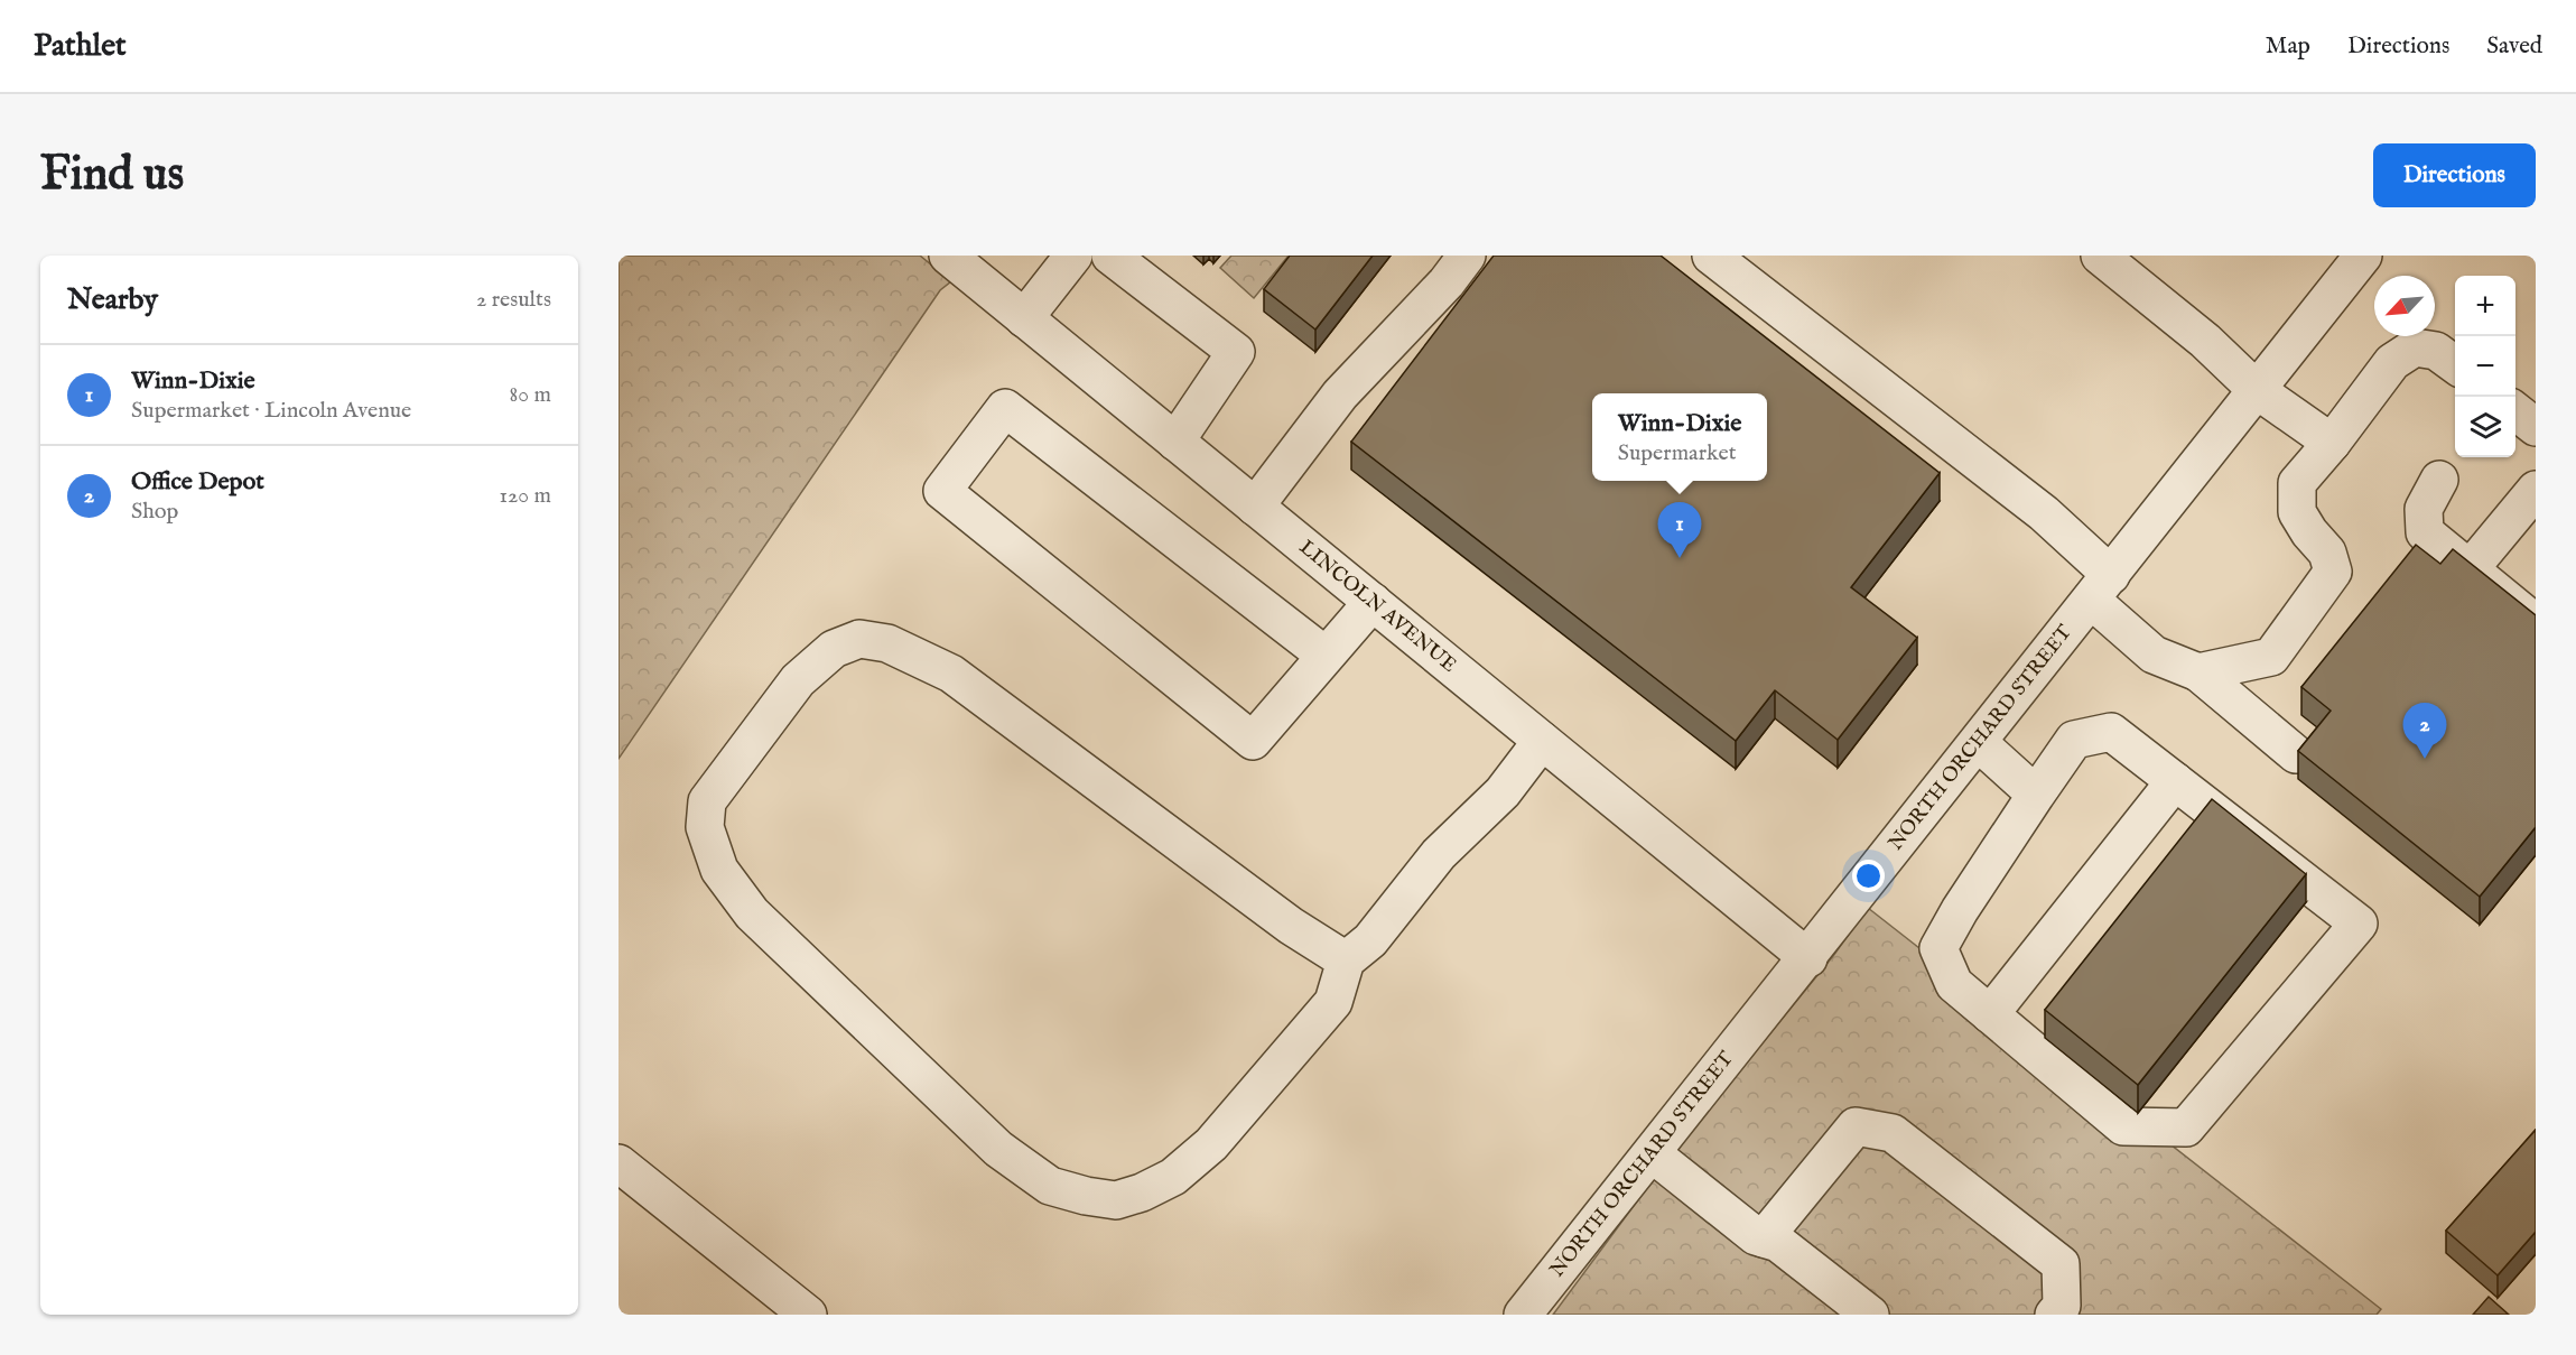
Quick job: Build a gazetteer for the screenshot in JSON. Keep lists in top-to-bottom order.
{
  "streets": {
    "street": ["LINCOLN AVENUE", "NORTH ORCHARD STREET"]
  },
  "crossings": [
    ["LINCOLN AVENUE", "NORTH ORCHARD STREET"]
  ],
  "north": "bottom left",
  "page": {
    "header": "Pathlet",
    "nav": ["Map", "Directions", "Saved"],
    "buttons": "Directions",
    "title": "Find us",
    "heading": ["Nearby", "2 results"],
    "map_buttons": ["+", "−"],
    "list": [
      {
        "mark": "1",
        "name": "Winn-Dixie",
        "note": "Supermarket · Lincoln Avenue",
        "value": "80 m"
      },
      {
        "mark": "2",
        "name": "Office Depot",
        "note": "Shop",
        "value": "120 m"
      }
    ],
    "popup": ["Winn-Dixie", "Supermarket"],
    "pins": ["1", "2"]
  }
}
